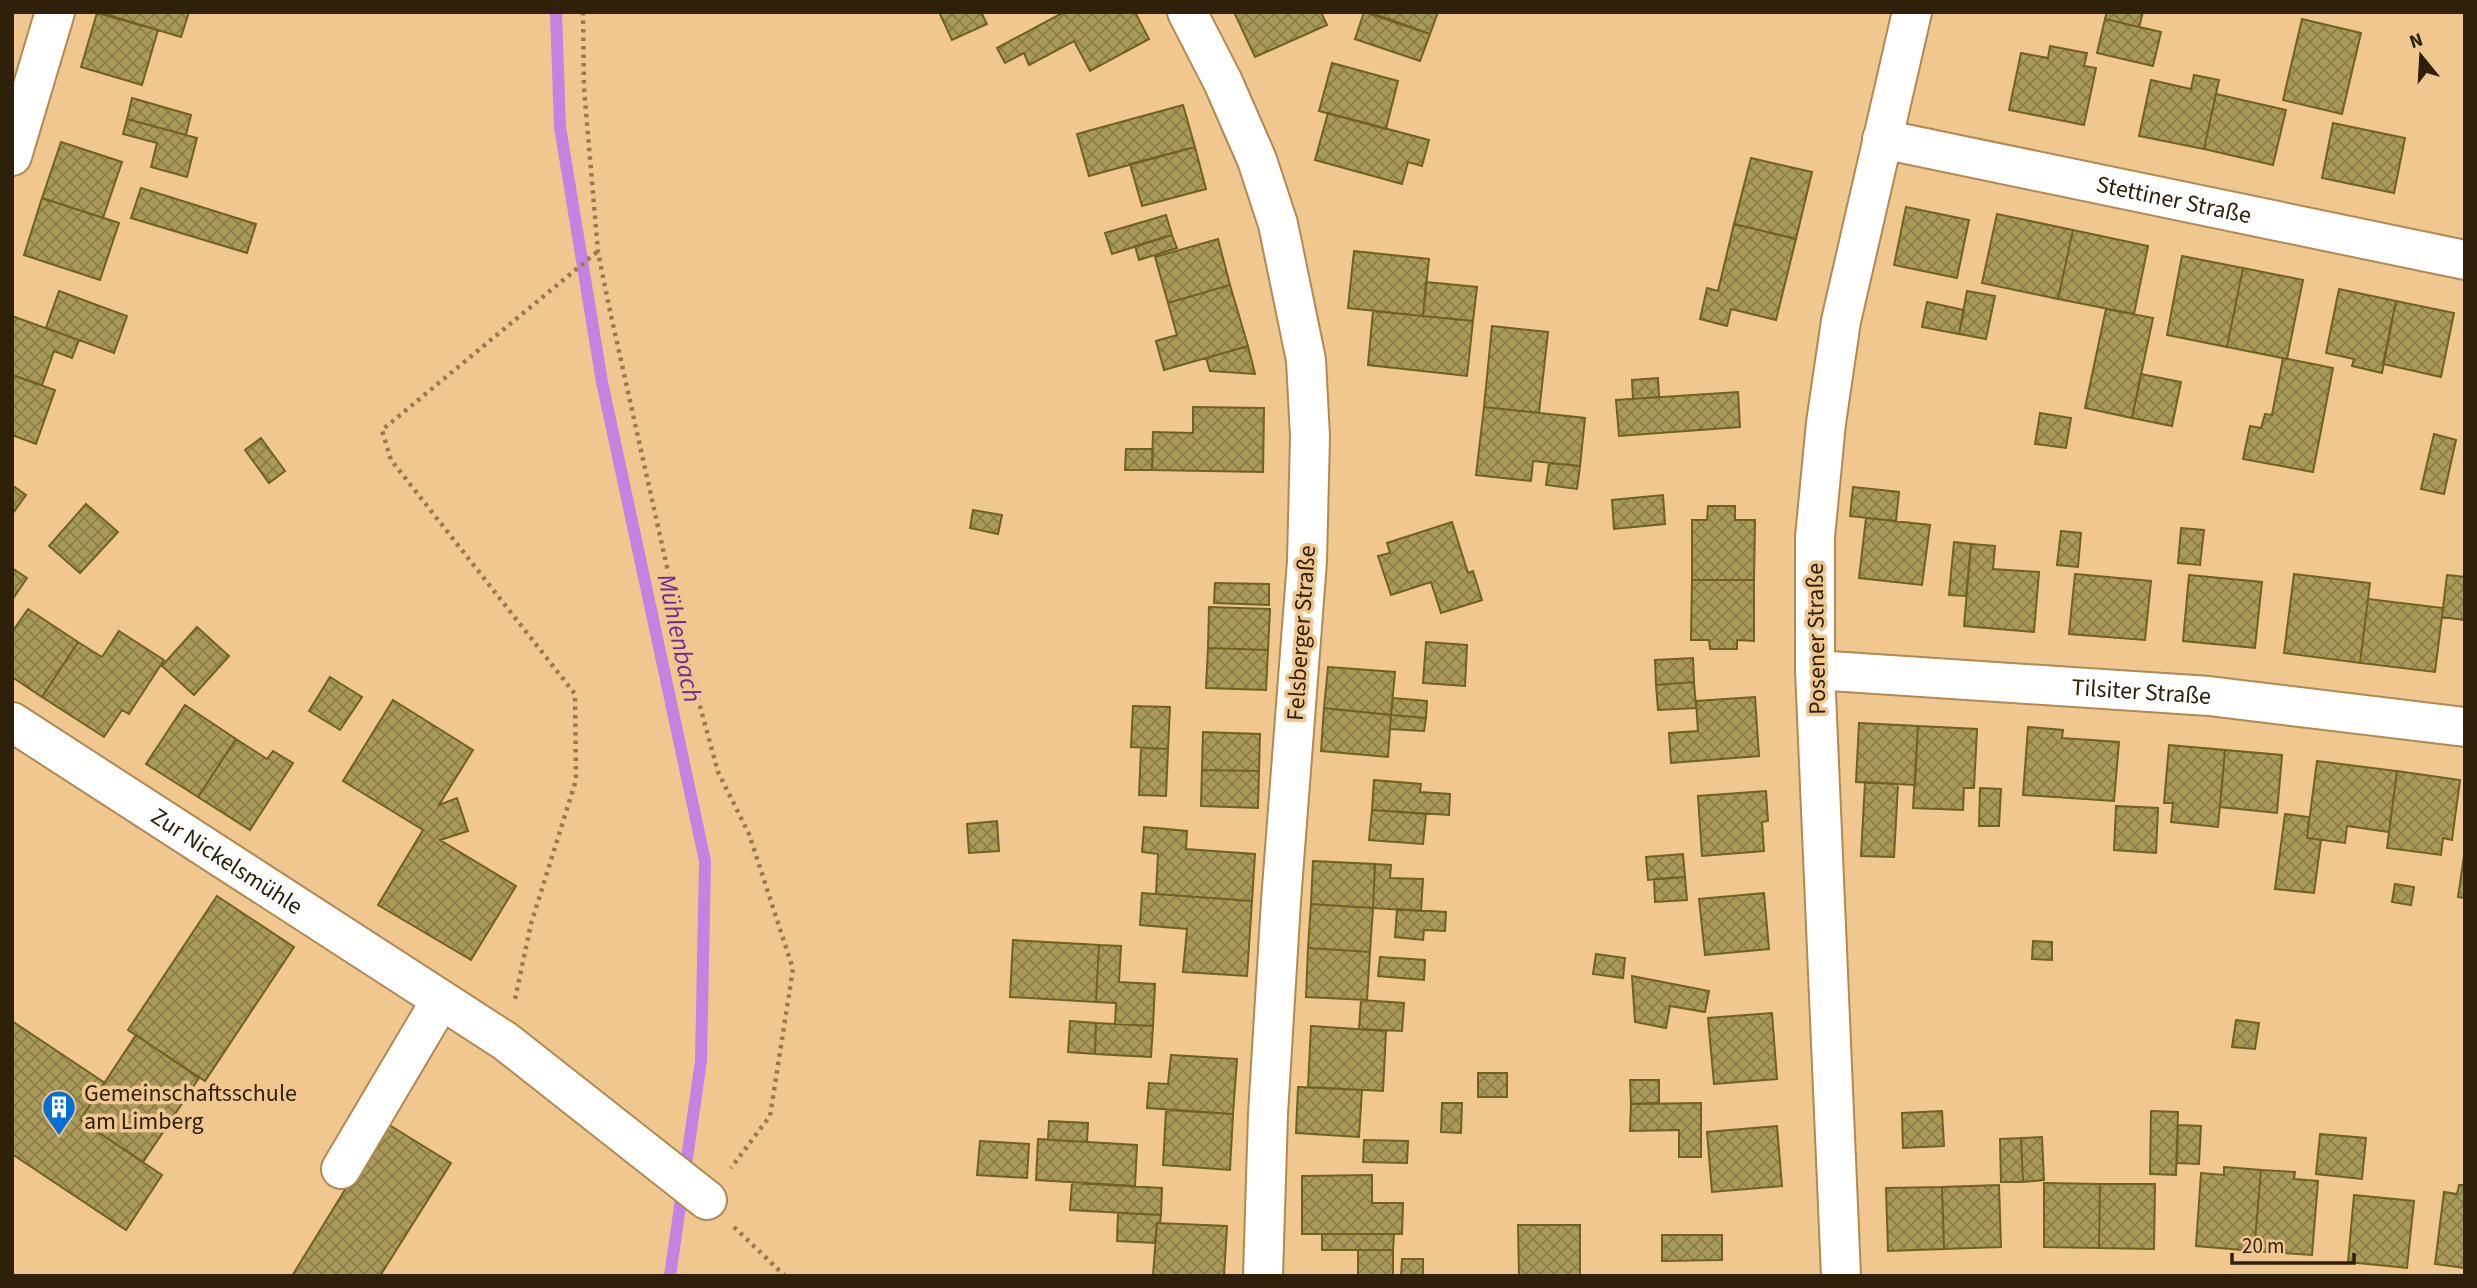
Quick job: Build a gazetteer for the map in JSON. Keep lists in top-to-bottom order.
{
  "streets": {
    "street": [
      "Stettiner Straße",
      "Felsberger Straße",
      "Posener Straße",
      "Tilsiter Straße",
      "Zur Nickelsmühle"
    ]
  },
  "crossings": [
    ["Stettiner Straße", "Posener Straße"],
    ["Posener Straße", "Tilsiter Straße"]
  ],
  "water": ["Mühlenbach"],
  "places": {
    "building": ["Gemeinschaftsschule am Limberg"]
  },
  "scale_bar": "20 m",
  "north": "top"
}
